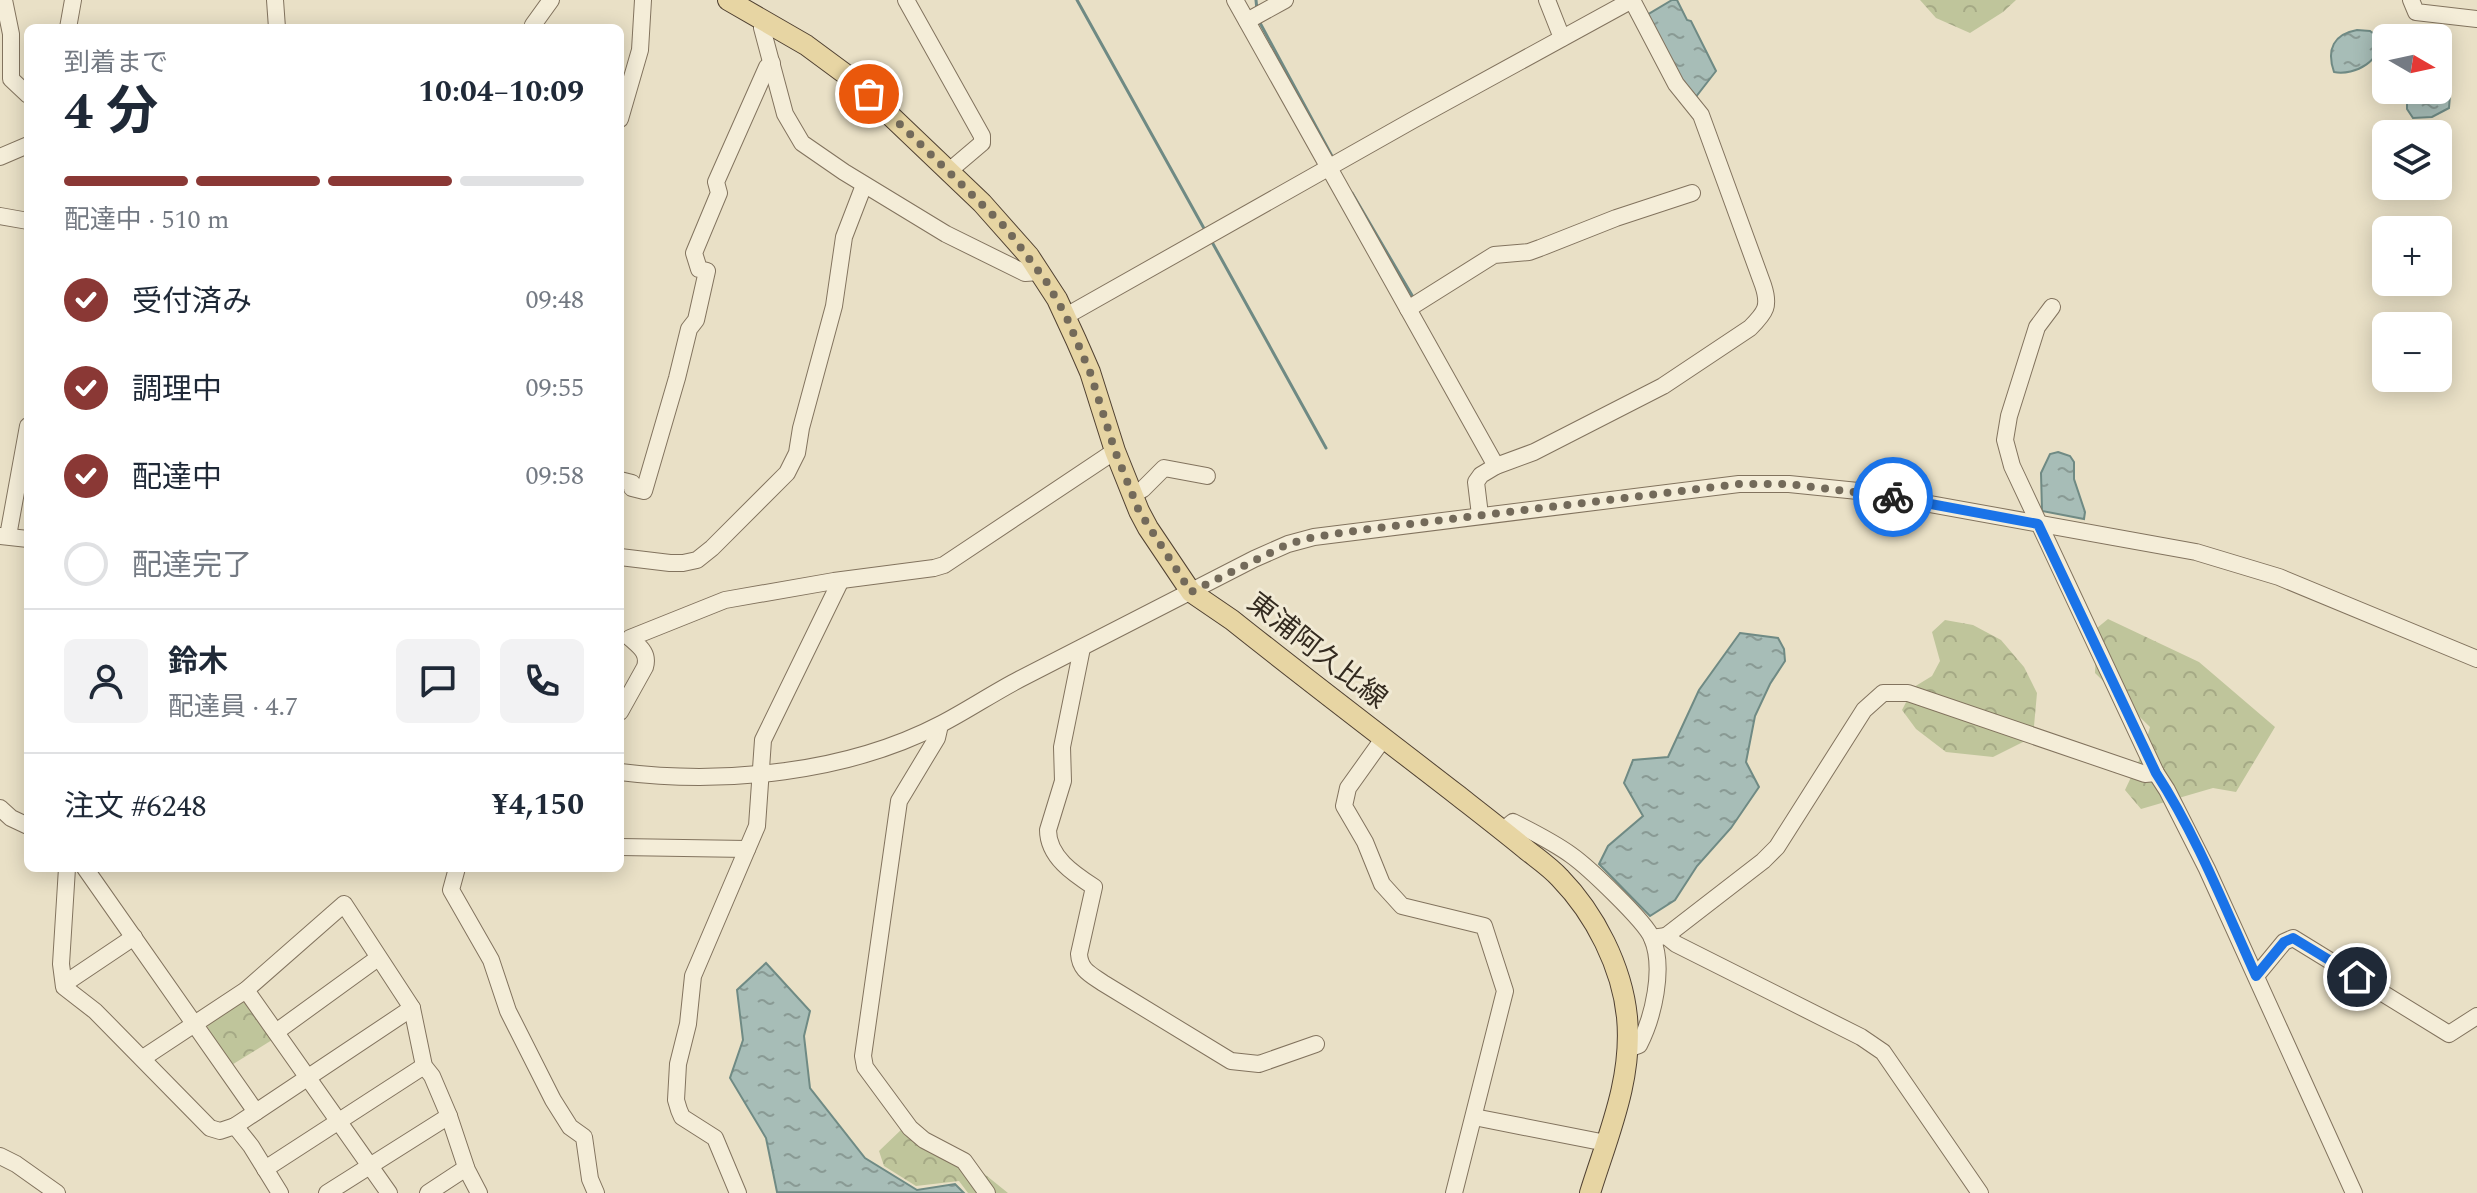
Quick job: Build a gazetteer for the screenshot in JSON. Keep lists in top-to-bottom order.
{
  "streets": {
    "main road": ["東浦阿久比線"]
  },
  "north": "right",
  "page": {
    "map_buttons": ["+", "−"],
    "heading": ["4 分", "到着まで", "10:04–10:09"],
    "panel": [
      "鈴木",
      "配達員 · 4.7",
      "注文 #6248",
      "¥4,150"
    ],
    "bar": "配達中 · 510 m",
    "list": [
      ["受付済み", "09:48"],
      ["調理中", "09:55"],
      ["配達中", "09:58"],
      "配達完了"
    ]
  }
}
